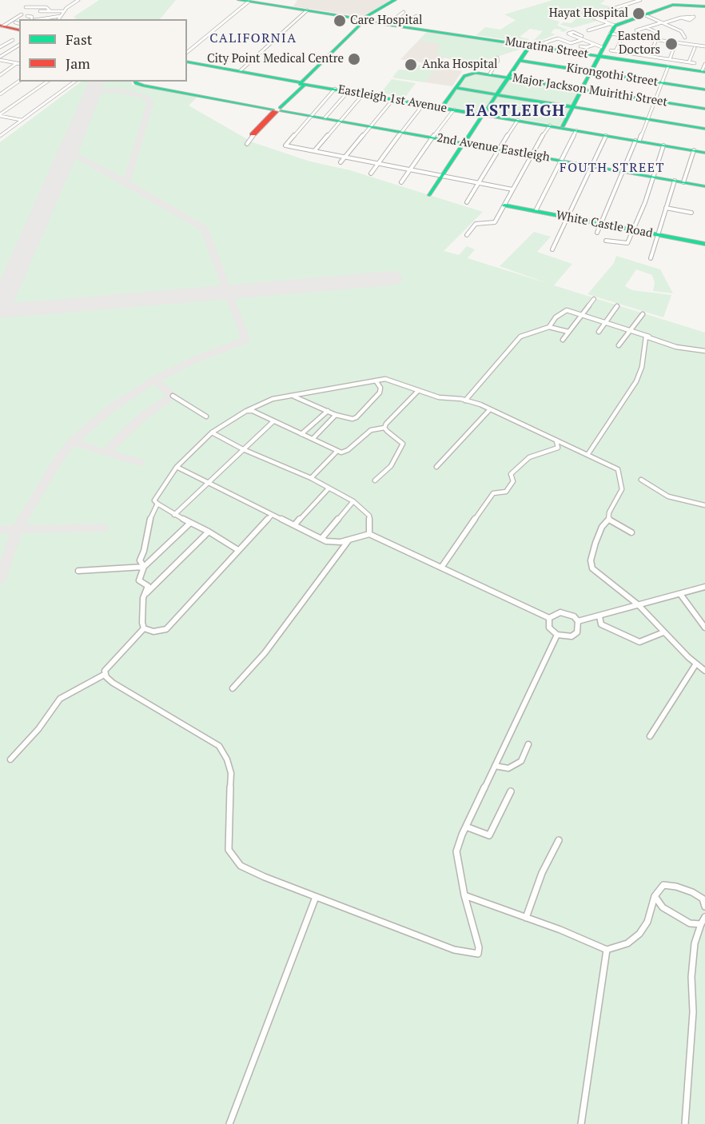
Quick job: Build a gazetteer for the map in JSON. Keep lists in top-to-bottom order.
{
  "streets": {
    "street": [
      "Muratina Street",
      "Kirongothi Street",
      "Major Jackson Muirithi Street",
      "Eastleigh 1st Avenue",
      "2nd Avenue Eastleigh",
      "White Castle Road"
    ]
  },
  "districts": ["CALIFORNIA", "EASTLEIGH", "FOUTH STREET"],
  "places": [
    "Hayat Hospital",
    "Care Hospital",
    "Eastend Doctors",
    "City Point Medical Centre",
    "Anka Hospital"
  ],
  "legend": ["Fast", "Jam"]
}
